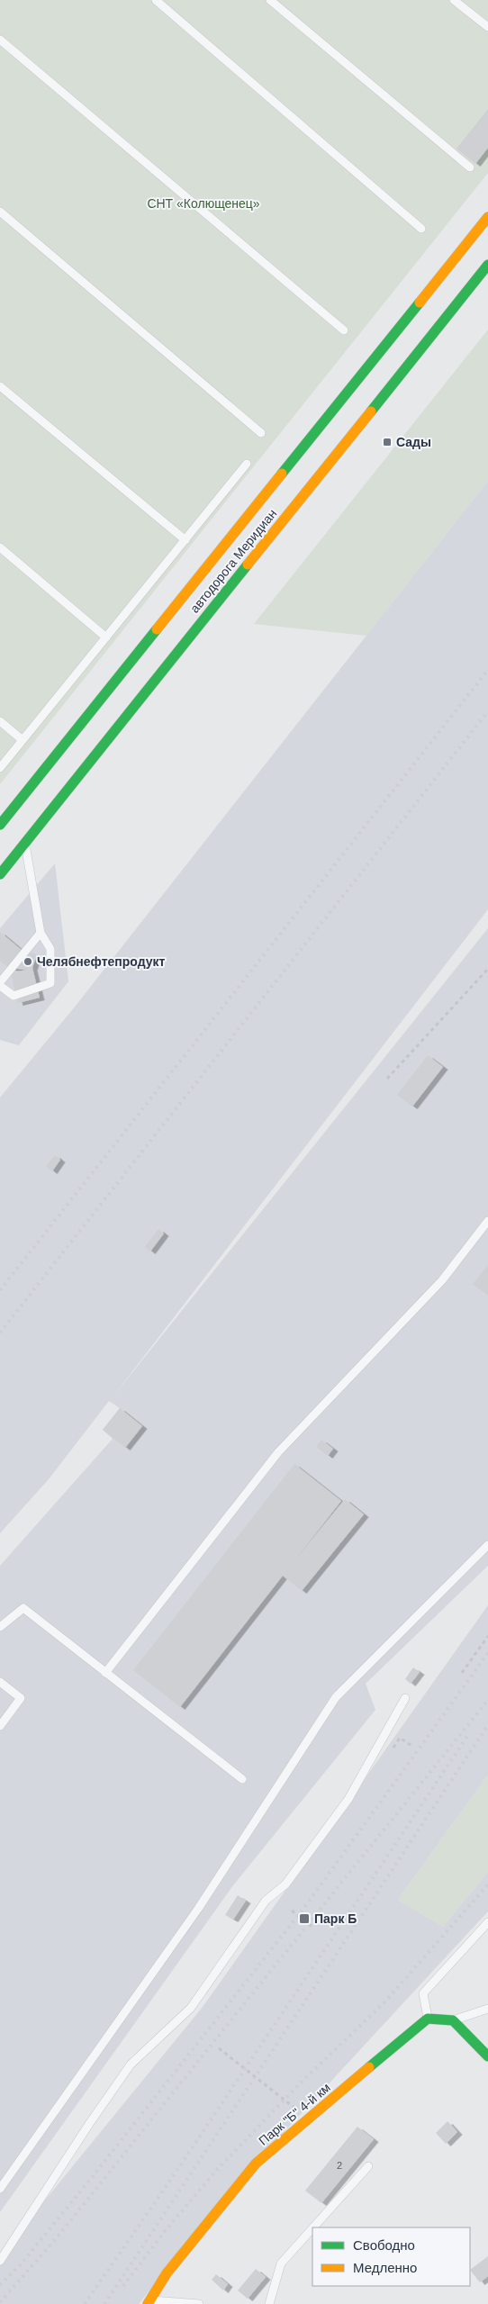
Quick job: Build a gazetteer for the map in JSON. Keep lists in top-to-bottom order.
{
  "streets": {
    "main road": ["автодорога Меридиан", "Парк \"Б\" 4-й км"]
  },
  "parks": ["СНТ «Колющенец»"],
  "places": {
    "transit": ["Сады", "Парк Б"],
    "other": ["Челябнефтепродукт"]
  },
  "house_numbers": ["2"],
  "legend": ["Свободно", "Медленно"]
}
